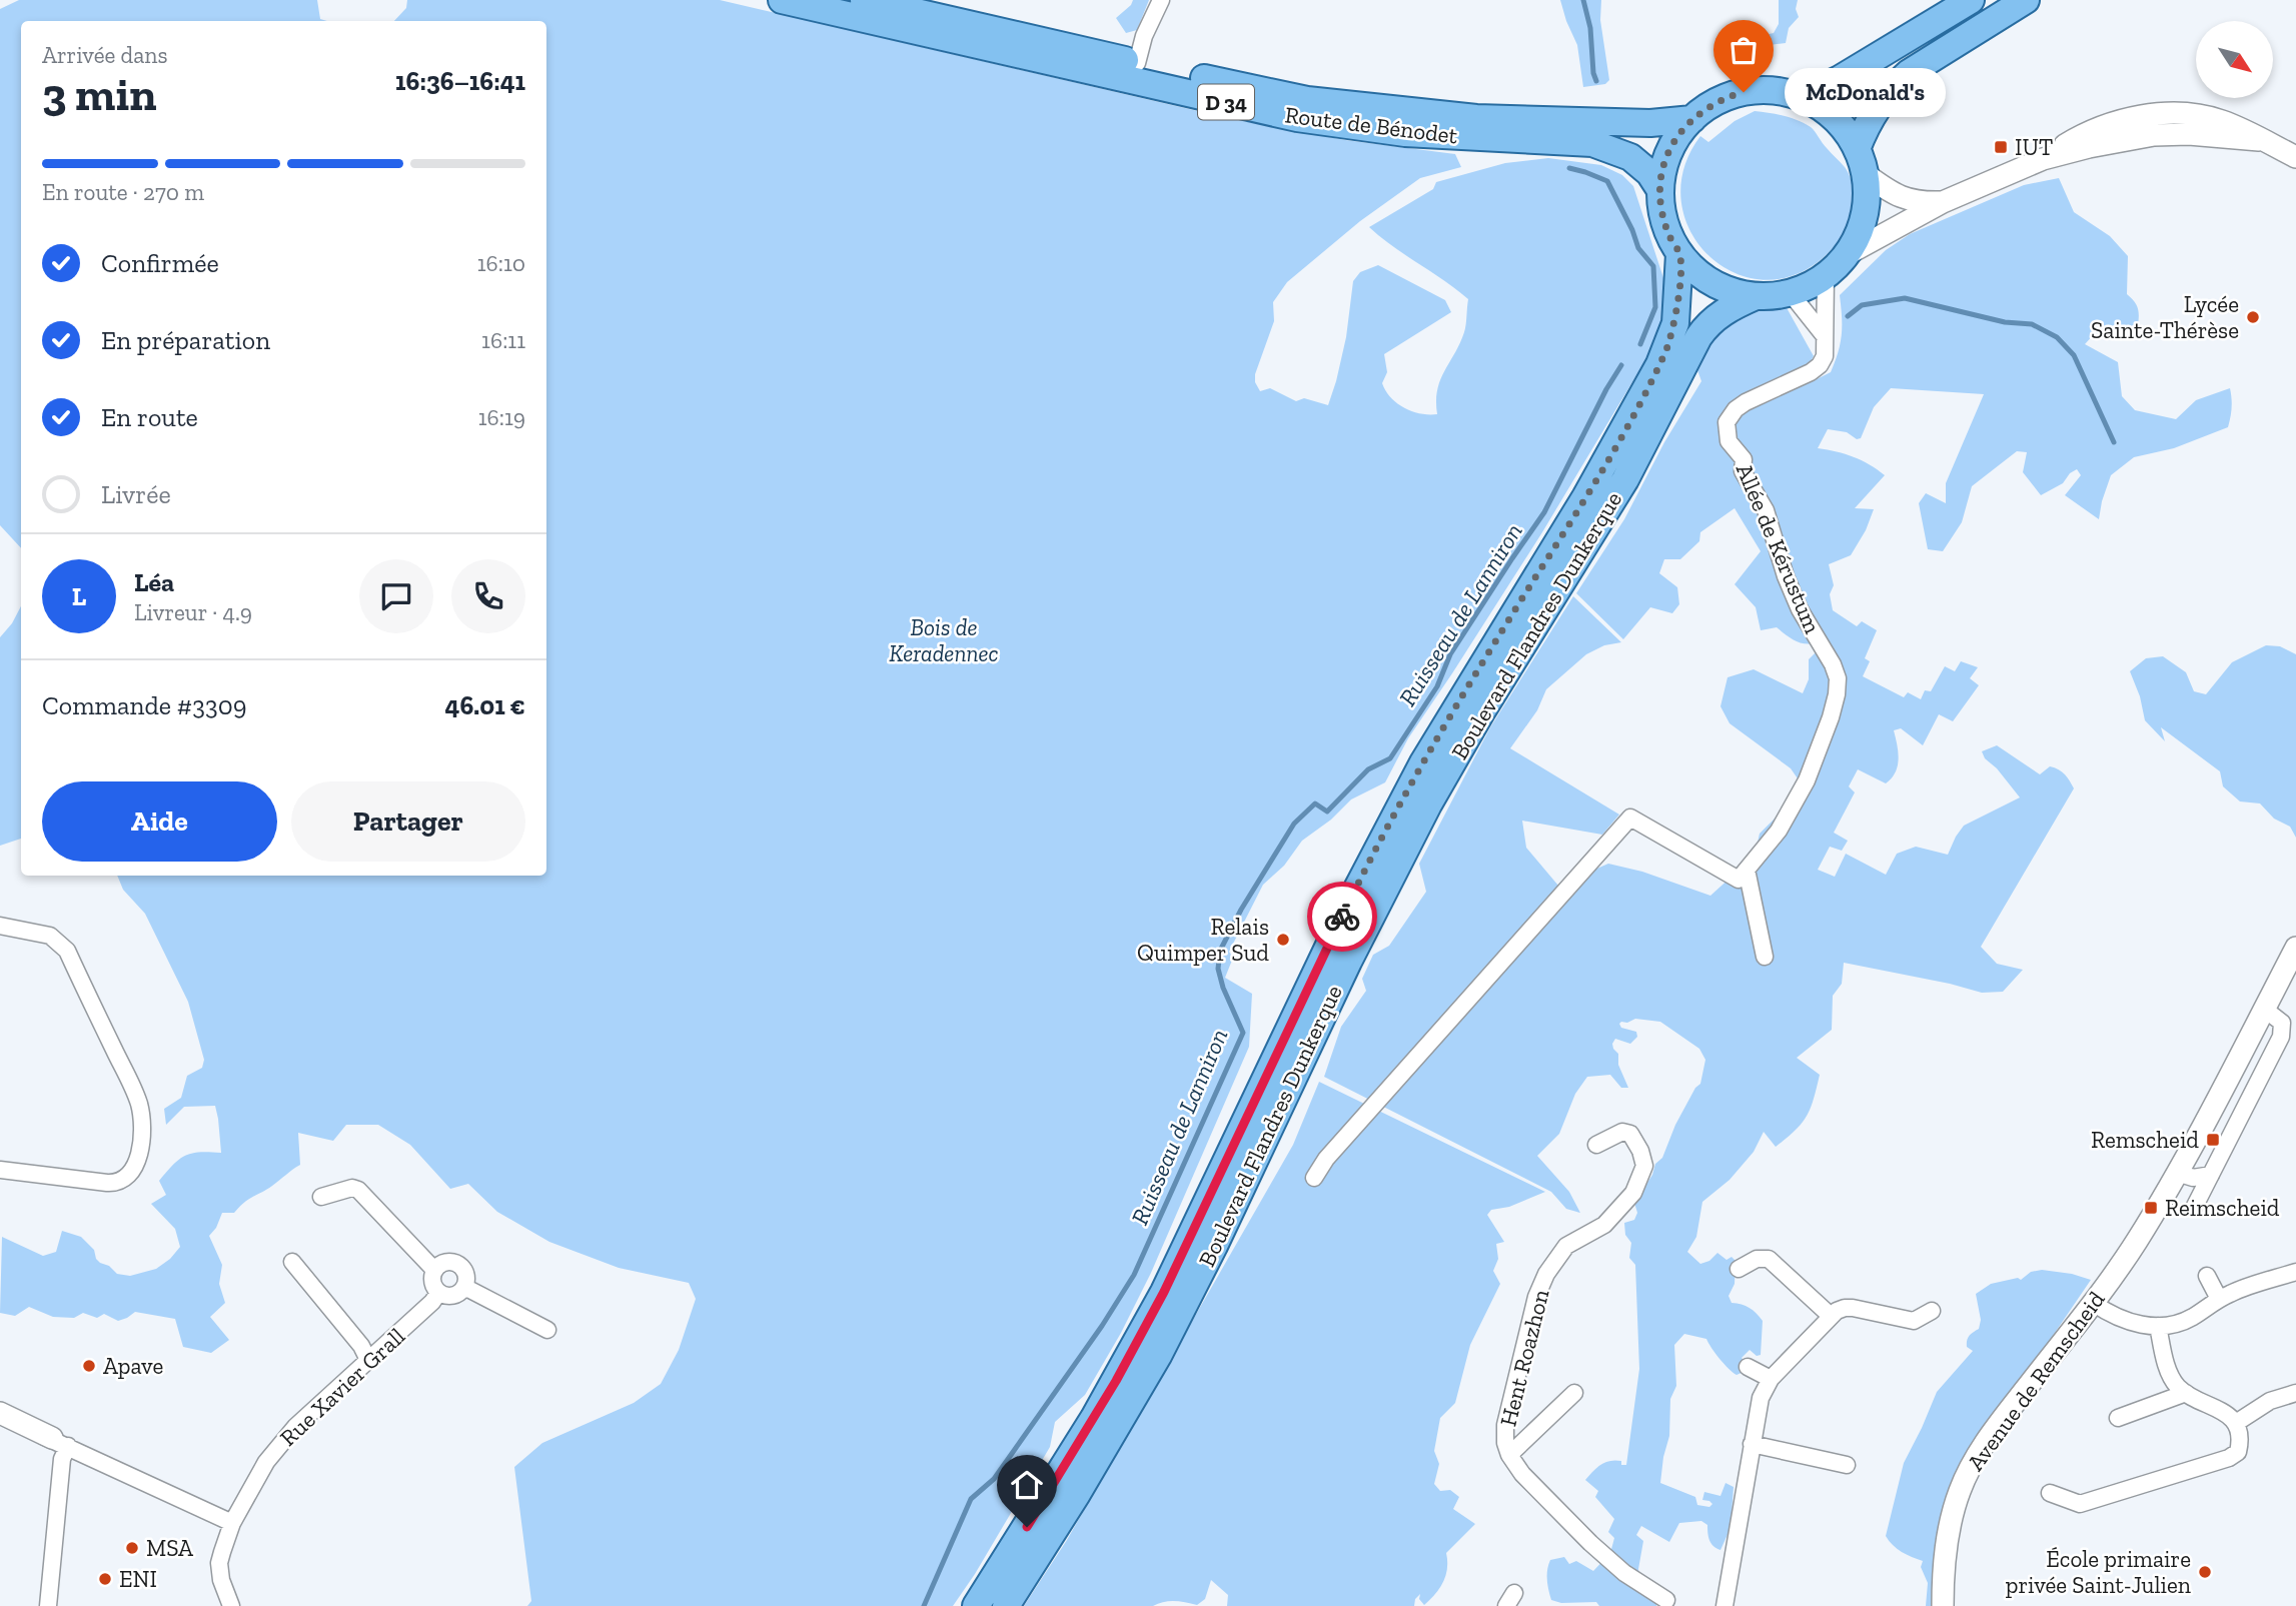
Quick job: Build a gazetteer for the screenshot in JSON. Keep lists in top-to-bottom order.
{
  "streets": {
    "main road": ["D 34", "Route de Bénodet", "Boulevard Flandres Dunkerque"],
    "street": [
      "Allée de Kérustum",
      "Hent Roazhon",
      "Avenue de Remscheid",
      "Rue Xavier Grall"
    ]
  },
  "crossings": [
    ["Route de Bénodet", "Allée de Kérustum"],
    ["Route de Bénodet", "Boulevard Flandres Dunkerque"],
    ["Allée de Kérustum", "Boulevard Flandres Dunkerque"]
  ],
  "water": ["Ruisseau de Lanniron"],
  "parks": ["Bois de Keradennec"],
  "places": {
    "other": [
      "McDonald's",
      "Lycée Sainte-Thérèse",
      "Relais Quimper Sud",
      "Apave",
      "MSA",
      "École primaire privée Saint-Julien",
      "ENI"
    ],
    "transit": ["IUT", "Remscheid", "Reimscheid"]
  },
  "north": "bottom right",
  "page": {
    "heading": ["3 min", "Arrivée dans", "16:36–16:41"],
    "panel": [
      "Léa",
      "Livreur · 4.9",
      "Commande #3309",
      "46.01 €"
    ],
    "bubble": "McDonald's",
    "bar": "En route · 270 m",
    "list": [
      ["Confirmée", "16:10"],
      ["En préparation", "16:11"],
      ["En route", "16:19"],
      "Livrée"
    ],
    "round": "L",
    "buttons": ["Aide", "Partager"]
  }
}
